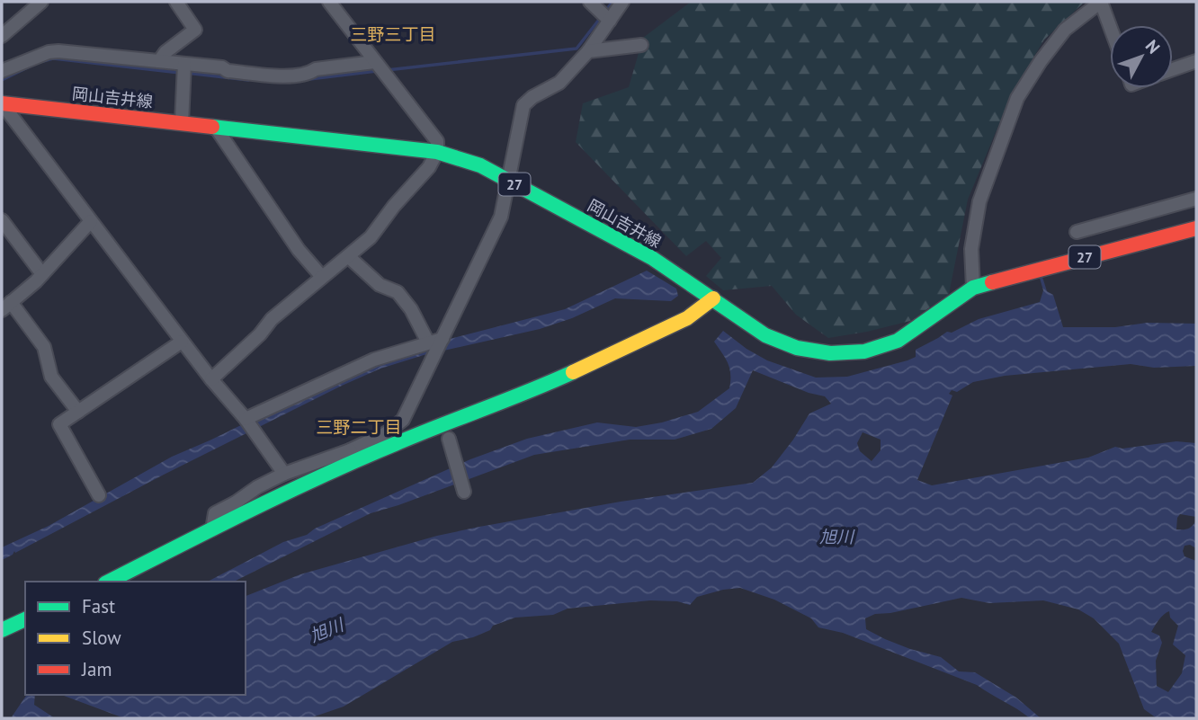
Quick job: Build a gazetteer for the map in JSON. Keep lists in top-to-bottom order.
{
  "streets": {
    "main road": ["岡山吉井線", "27"]
  },
  "districts": ["三野三丁目", "三野二丁目"],
  "water": ["旭川"],
  "legend": ["Fast", "Slow", "Jam"],
  "north": "top right"
}
